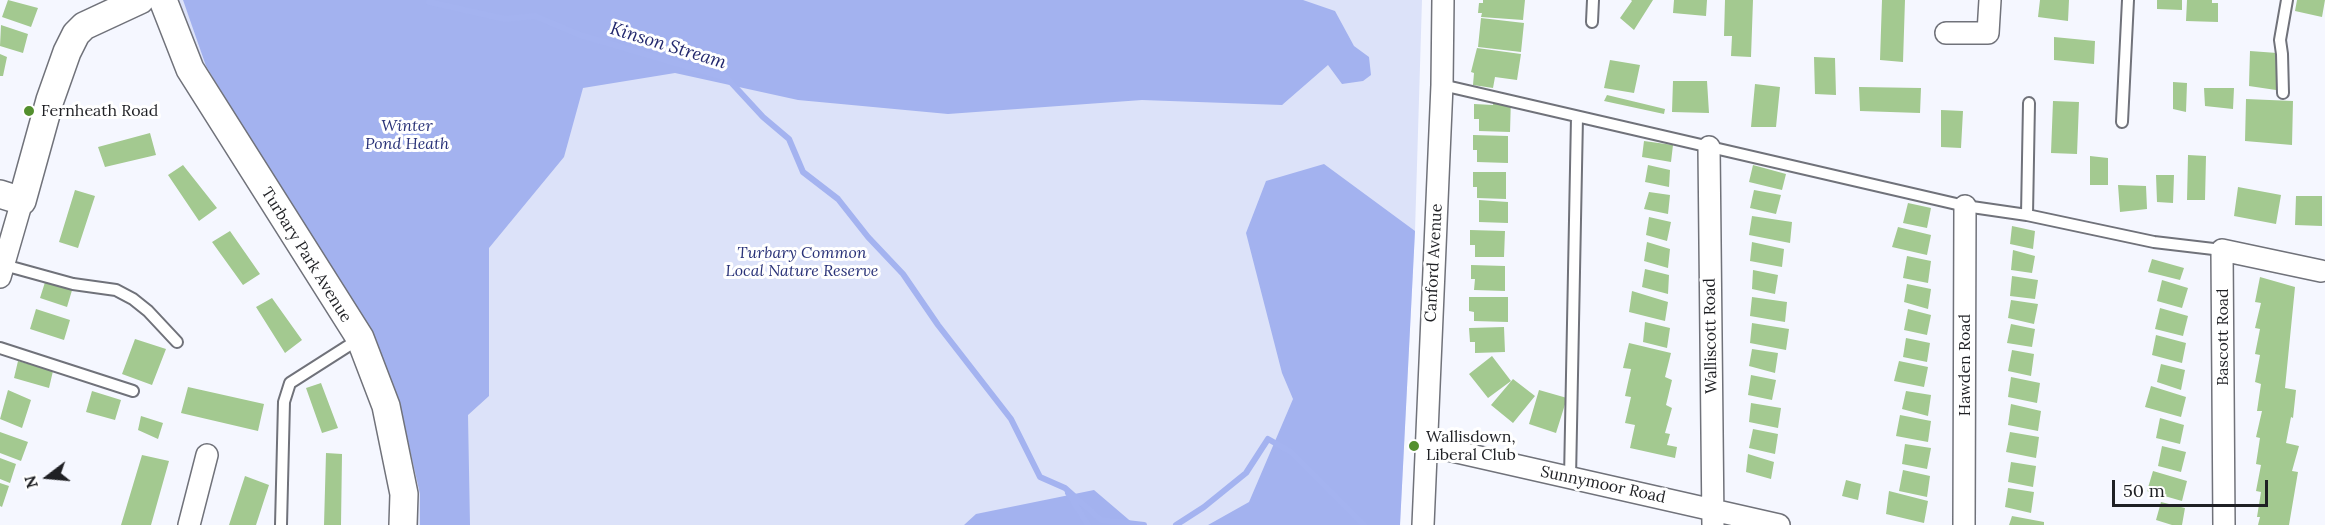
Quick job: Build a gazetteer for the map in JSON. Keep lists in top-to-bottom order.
{
  "streets": {
    "street": [
      "Turbary Park Avenue",
      "Canford Avenue",
      "Walliscott Road",
      "Bascott Road",
      "Hawden Road",
      "Sunnymoor Road"
    ]
  },
  "crossings": [
    ["Canford Avenue", "Sunnymoor Road"],
    ["Walliscott Road", "Sunnymoor Road"]
  ],
  "water": ["Kinson Stream"],
  "parks": ["Winter Pond Heath", "Turbary Common Local Nature Reserve"],
  "places": ["Fernheath Road", "Wallisdown, Liberal Club"],
  "scale_bar": "50 m",
  "north": "left"
}
